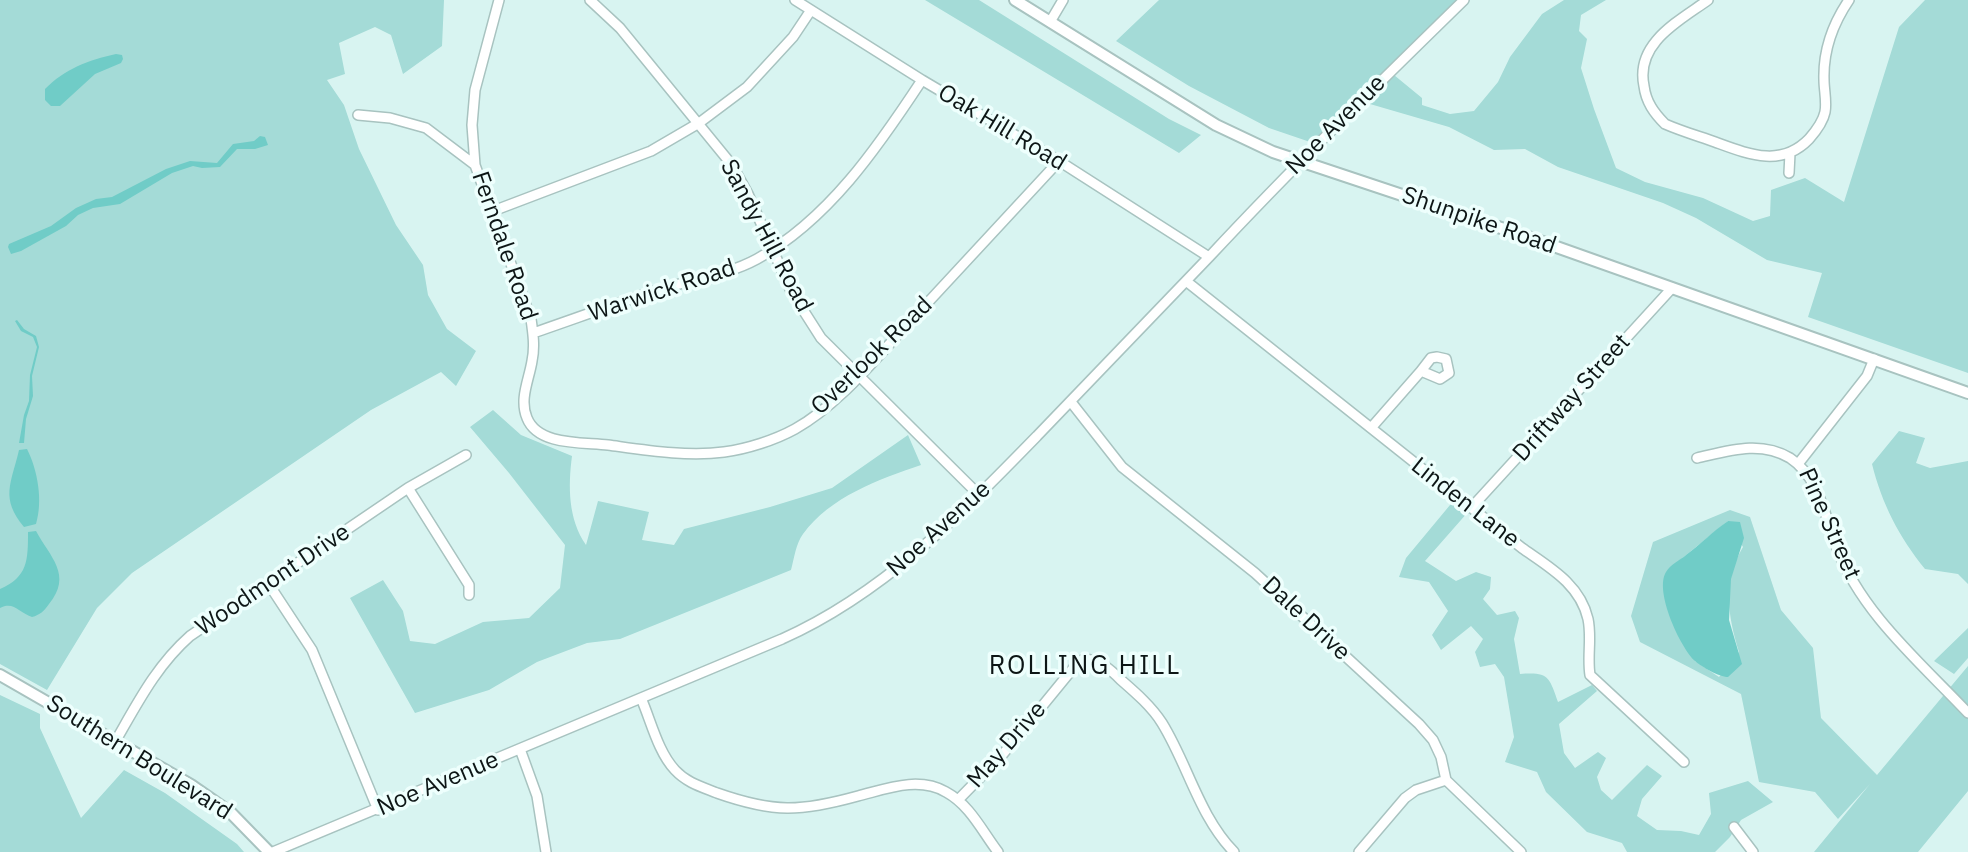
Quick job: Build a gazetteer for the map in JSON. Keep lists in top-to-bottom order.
{
  "streets": {
    "main road": ["Shunpike Road", "Southern Boulevard"],
    "street": [
      "Noe Avenue",
      "Oak Hill Road",
      "Sandy Hill Road",
      "Ferndale Road",
      "Warwick Road",
      "Overlook Road",
      "Driftway Street",
      "Linden Lane",
      "Pine Street",
      "Woodmont Drive",
      "Dale Drive",
      "May Drive"
    ]
  },
  "crossings": [
    ["Noe Avenue", "Oak Hill Road"],
    ["Noe Avenue", "Shunpike Road"],
    ["Noe Avenue", "Sandy Hill Road"],
    ["Noe Avenue", "Linden Lane"],
    ["Noe Avenue", "Dale Drive"],
    ["Noe Avenue", "May Drive"],
    ["Noe Avenue", "Southern Boulevard"],
    ["Oak Hill Road", "Warwick Road"],
    ["Oak Hill Road", "Overlook Road"],
    ["Shunpike Road", "Driftway Street"],
    ["Shunpike Road", "Pine Street"],
    ["Sandy Hill Road", "Warwick Road"],
    ["Sandy Hill Road", "Overlook Road"],
    ["Ferndale Road", "Warwick Road"],
    ["Ferndale Road", "Overlook Road"],
    ["Driftway Street", "Linden Lane"],
    ["Woodmont Drive", "Southern Boulevard"]
  ],
  "districts": ["ROLLING HILL"]
}
